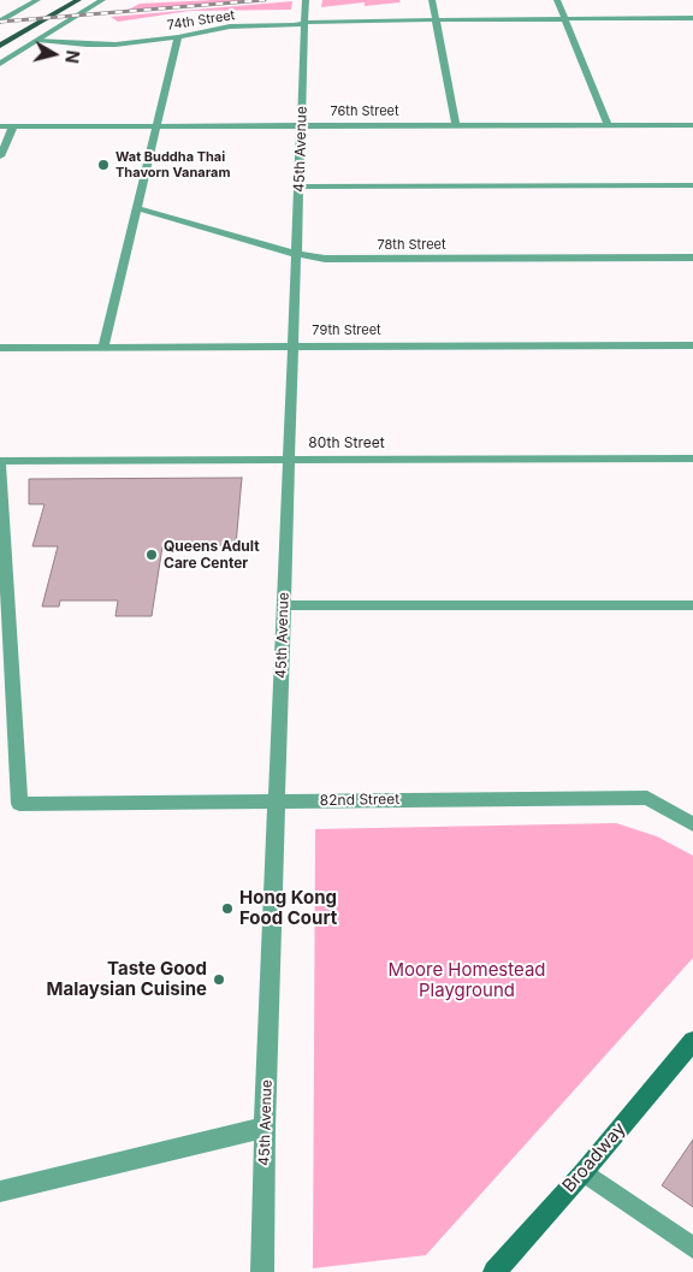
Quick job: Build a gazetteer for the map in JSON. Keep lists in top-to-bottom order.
{
  "streets": {
    "main road": ["Broadway"],
    "street": [
      "74th Street",
      "76th Street",
      "45th Avenue",
      "78th Street",
      "79th Street",
      "80th Street",
      "82nd Street"
    ]
  },
  "crossings": [
    ["74th Street", "45th Avenue"],
    ["76th Street", "45th Avenue"],
    ["45th Avenue", "78th Street"],
    ["45th Avenue", "79th Street"],
    ["45th Avenue", "80th Street"],
    ["45th Avenue", "82nd Street"],
    ["80th Street", "82nd Street"]
  ],
  "parks": ["Moore Homestead Playground"],
  "places": [
    "Wat Buddha Thai Thavorn Vanaram",
    "Queens Adult Care Center",
    "Hong Kong Food Court",
    "Taste Good Malaysian Cuisine"
  ],
  "north": "right"
}
